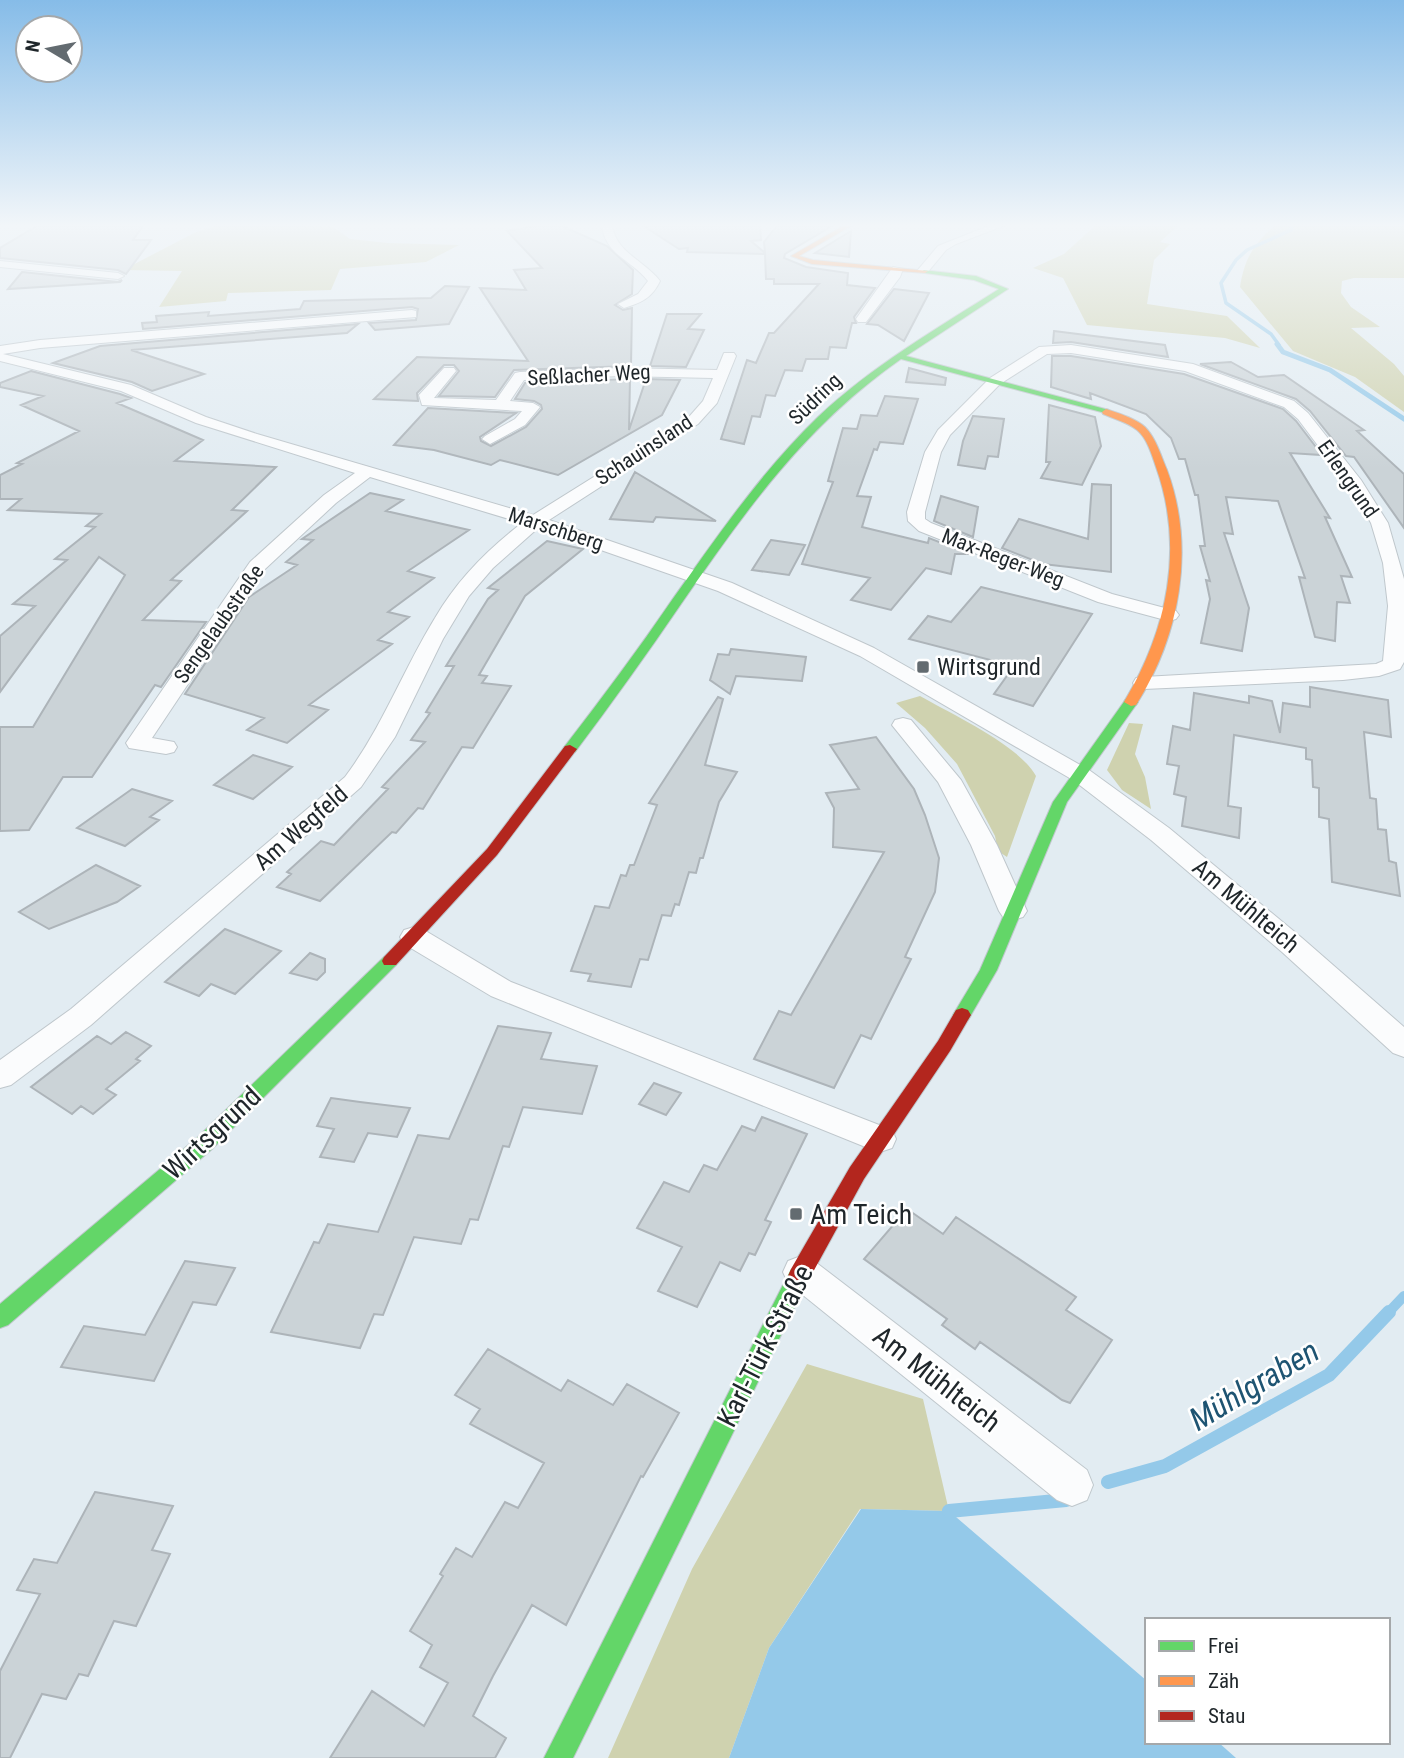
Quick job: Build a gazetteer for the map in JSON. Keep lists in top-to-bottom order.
{
  "streets": {
    "street": [
      "Seßlacher Weg",
      "Südring",
      "Schauinsland",
      "Erlengrund",
      "Marschberg",
      "Max-Reger-Weg",
      "Sengelaubstraße",
      "Am Wegfeld",
      "Am Mühlteich",
      "Wirtsgrund",
      "Karl-Türk-Straße"
    ]
  },
  "crossings": [
    ["Seßlacher Weg", "Schauinsland"],
    ["Südring", "Marschberg"],
    ["Südring", "Wirtsgrund"],
    ["Südring", "Karl-Türk-Straße"],
    ["Schauinsland", "Marschberg"],
    ["Schauinsland", "Am Wegfeld"],
    ["Erlengrund", "Max-Reger-Weg"],
    ["Erlengrund", "Karl-Türk-Straße"],
    ["Marschberg", "Sengelaubstraße"],
    ["Marschberg", "Am Wegfeld"],
    ["Marschberg", "Am Mühlteich"],
    ["Marschberg", "Wirtsgrund"],
    ["Marschberg", "Karl-Türk-Straße"],
    ["Max-Reger-Weg", "Karl-Türk-Straße"],
    ["Am Mühlteich", "Karl-Türk-Straße"]
  ],
  "water": ["Mühlgraben"],
  "places": {
    "transit": ["Wirtsgrund", "Am Teich"]
  },
  "legend": ["Frei", "Zäh", "Stau"],
  "north": "left"
}
